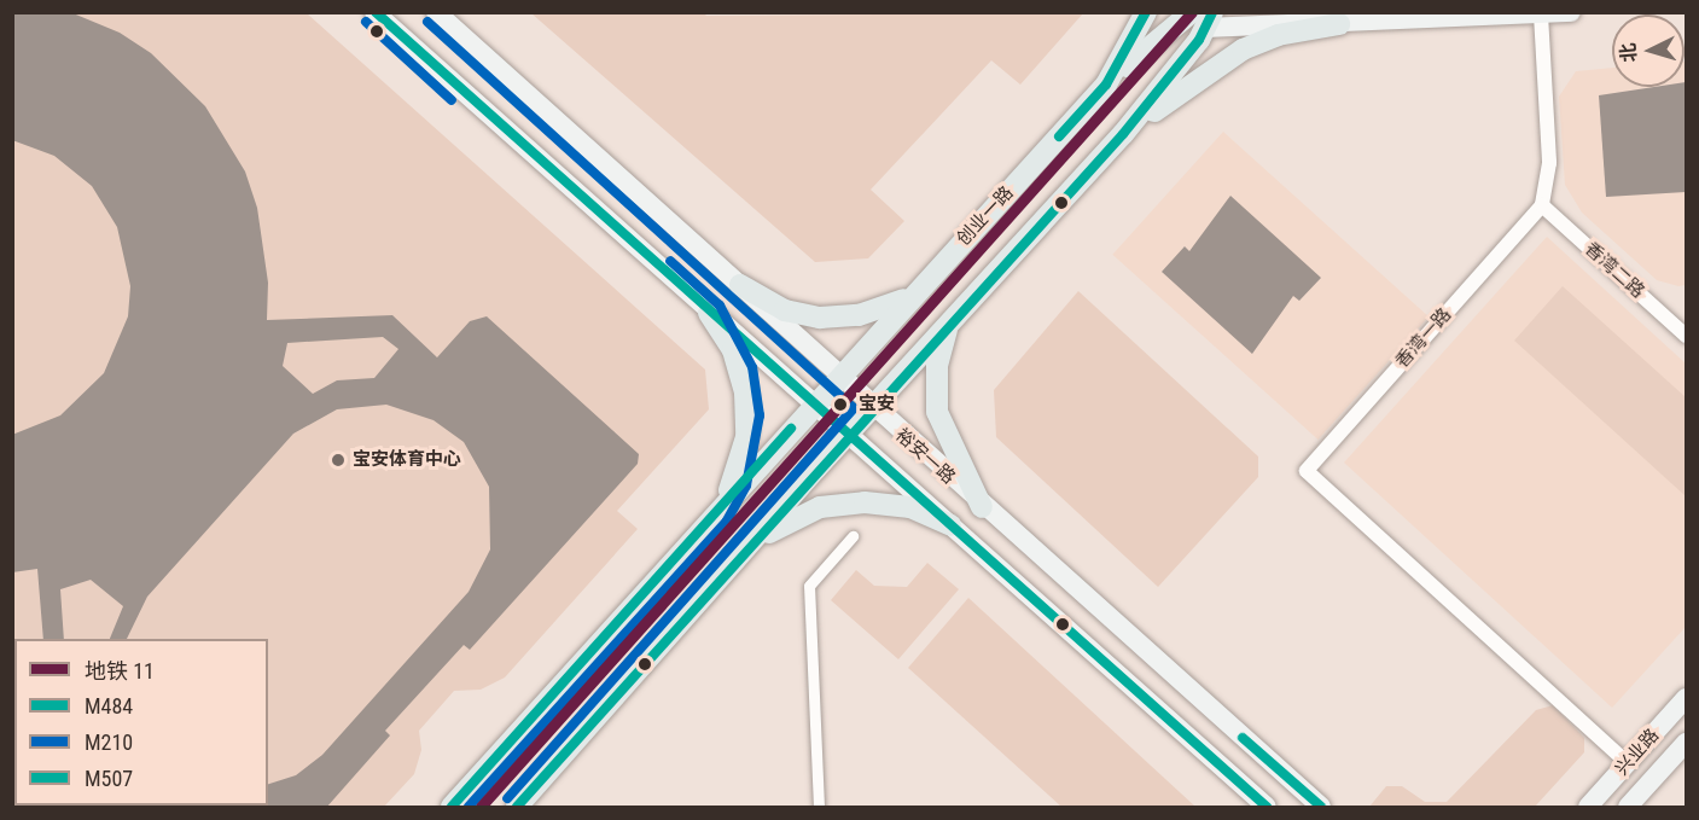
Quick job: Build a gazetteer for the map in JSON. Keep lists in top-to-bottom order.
{
  "streets": {
    "main road": ["创业一路", "裕安一路", "兴业路"],
    "street": ["香湾二路", "香湾一路"]
  },
  "crossings": [
    ["创业一路", "裕安一路"],
    ["香湾二路", "香湾一路"],
    ["香湾一路", "兴业路"]
  ],
  "places": ["宝安", "宝安体育中心"],
  "lines": [
    "metro line 11",
    "transit line M484",
    "transit line M507",
    "transit line M210"
  ],
  "legend": [
    "地铁 11",
    "M484",
    "M210",
    "M507"
  ],
  "north": "left"
}
